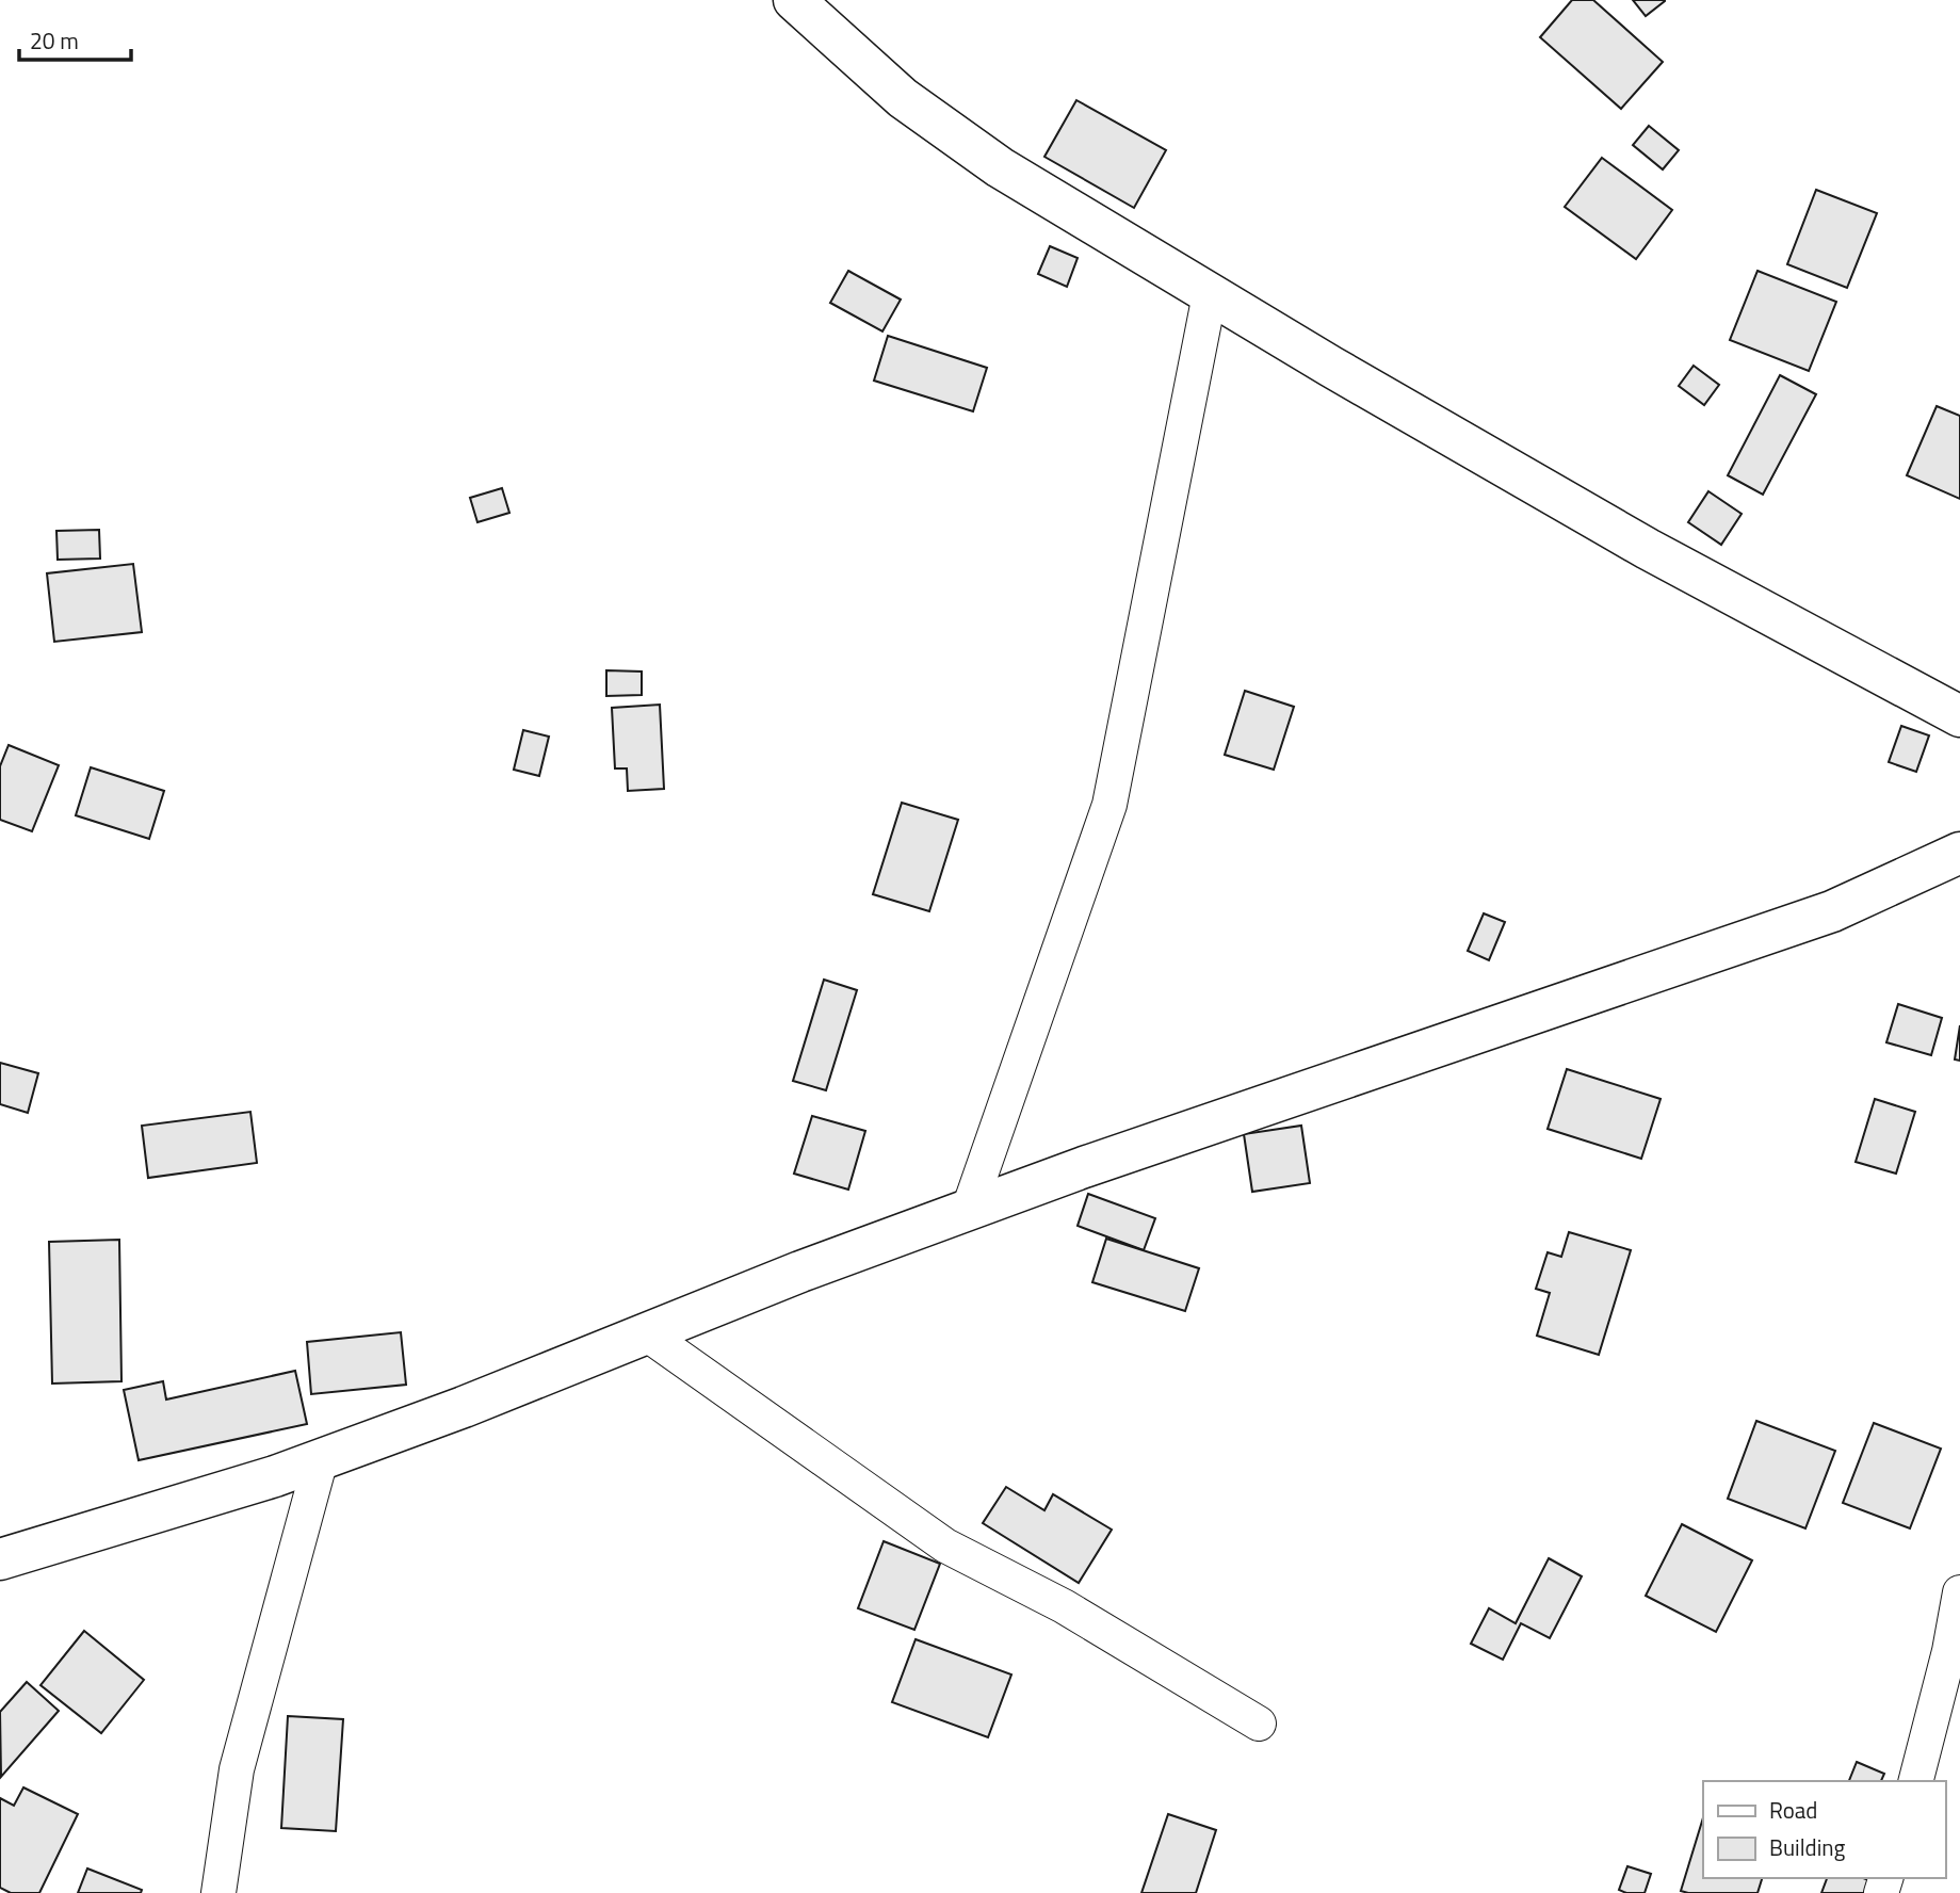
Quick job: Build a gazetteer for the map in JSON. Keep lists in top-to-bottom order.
{
  "legend": ["Road", "Building"],
  "scale_bar": "20 m"
}
